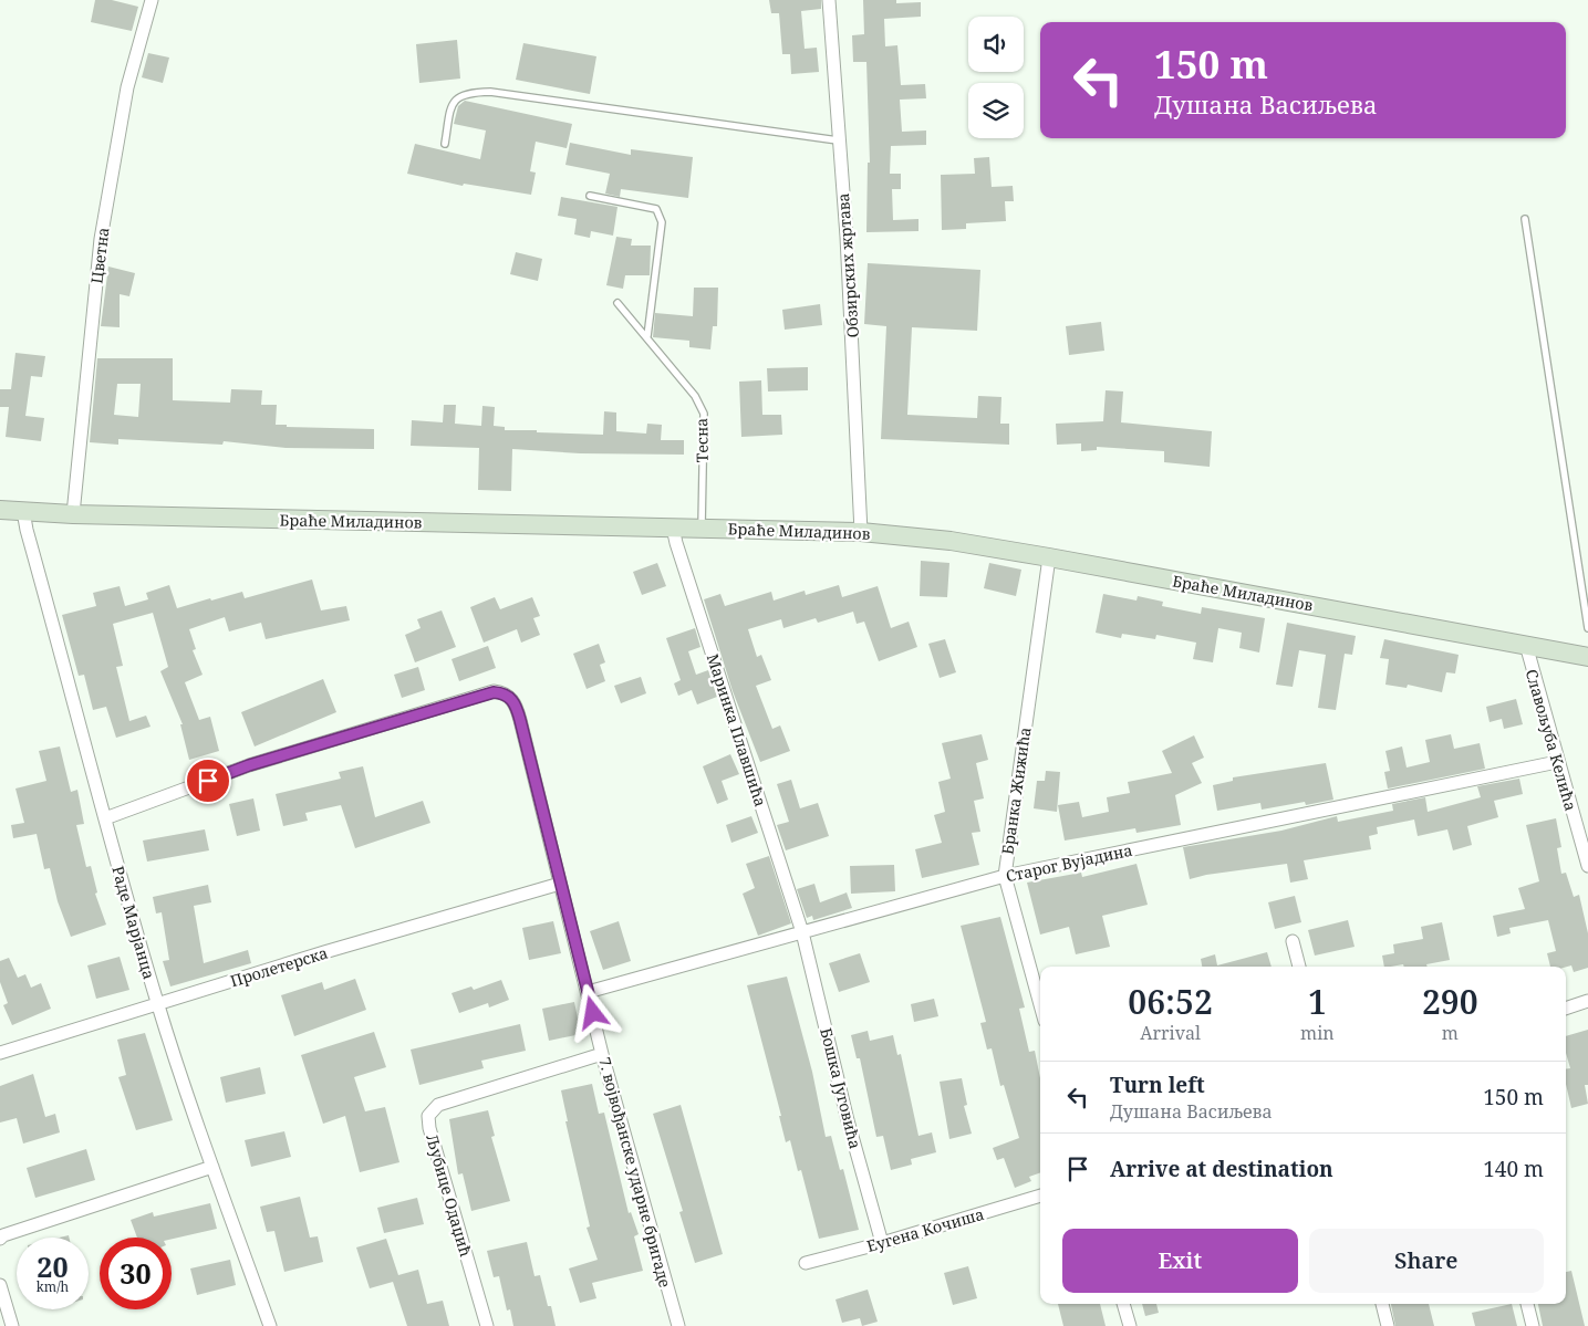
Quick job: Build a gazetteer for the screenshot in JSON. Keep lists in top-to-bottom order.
{
  "streets": {
    "main road": ["Браће Миладинов"],
    "street": [
      "Цветна",
      "Обзирских жртава",
      "Маринка Плавшића",
      "Славољуба Келића",
      "Бранка Жижића",
      "Старог Вујадина",
      "Раде Марјанца",
      "Пролетерска",
      "Бошка Југовића",
      "7. војвођанске ударне бригаде",
      "Љубице Одаџић",
      "Еугена Кочиша"
    ],
    "lane": ["Тесна"]
  },
  "crossings": [
    ["Цветна", "Браће Миладинов"],
    ["Обзирских жртава", "Браће Миладинов"],
    ["Тесна", "Браће Миладинов"],
    ["Браће Миладинов", "Маринка Плавшића"],
    ["Браће Миладинов", "Славољуба Келића"],
    ["Браће Миладинов", "Бранка Жижића"],
    ["Браће Миладинов", "Раде Марјанца"],
    ["Маринка Плавшића", "Старог Вујадина"],
    ["Маринка Плавшића", "Бошка Југовића"],
    ["Славољуба Келића", "Старог Вујадина"],
    ["Бранка Жижића", "Старог Вујадина"],
    ["Старог Вујадина", "Бошка Југовића"],
    ["Старог Вујадина", "7. војвођанске ударне бригаде"],
    ["Раде Марјанца", "Пролетерска"],
    ["Раде Марјанца", "7. војвођанске ударне бригаде"],
    ["Пролетерска", "7. војвођанске ударне бригаде"],
    ["Бошка Југовића", "Еугена Кочиша"],
    ["7. војвођанске ударне бригаде", "Љубице Одаџић"]
  ],
  "page": {
    "turn": ["150 m", "Душана Васиљева"],
    "eta": [
      "06:52",
      "Arrival",
      "1",
      "min",
      "290",
      "m"
    ],
    "list": [
      {
        "name": "Turn left",
        "note": "Душана Васиљева",
        "value": "150 m"
      },
      {
        "name": "Arrive at destination",
        "value": "140 m"
      }
    ],
    "buttons": ["Exit", "Share"],
    "speed": "20 km/h",
    "limit": "30"
  }
}
